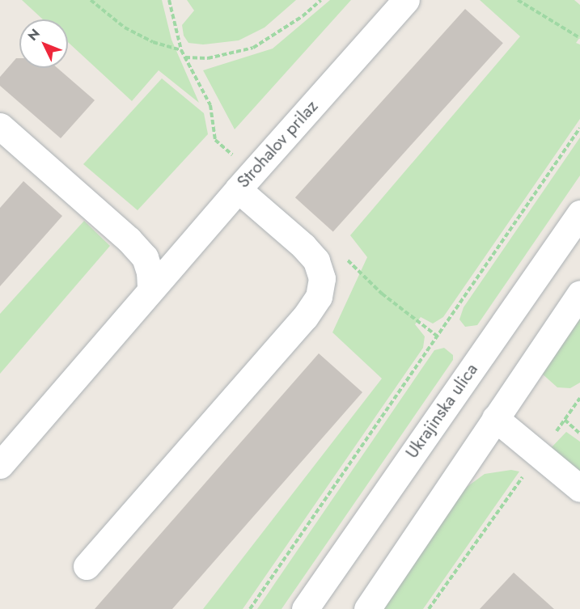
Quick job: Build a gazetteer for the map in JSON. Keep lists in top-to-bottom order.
{
  "streets": {
    "street": ["Strohalov prilaz", "Ukrajinska ulica"]
  },
  "north": "top left"
}
